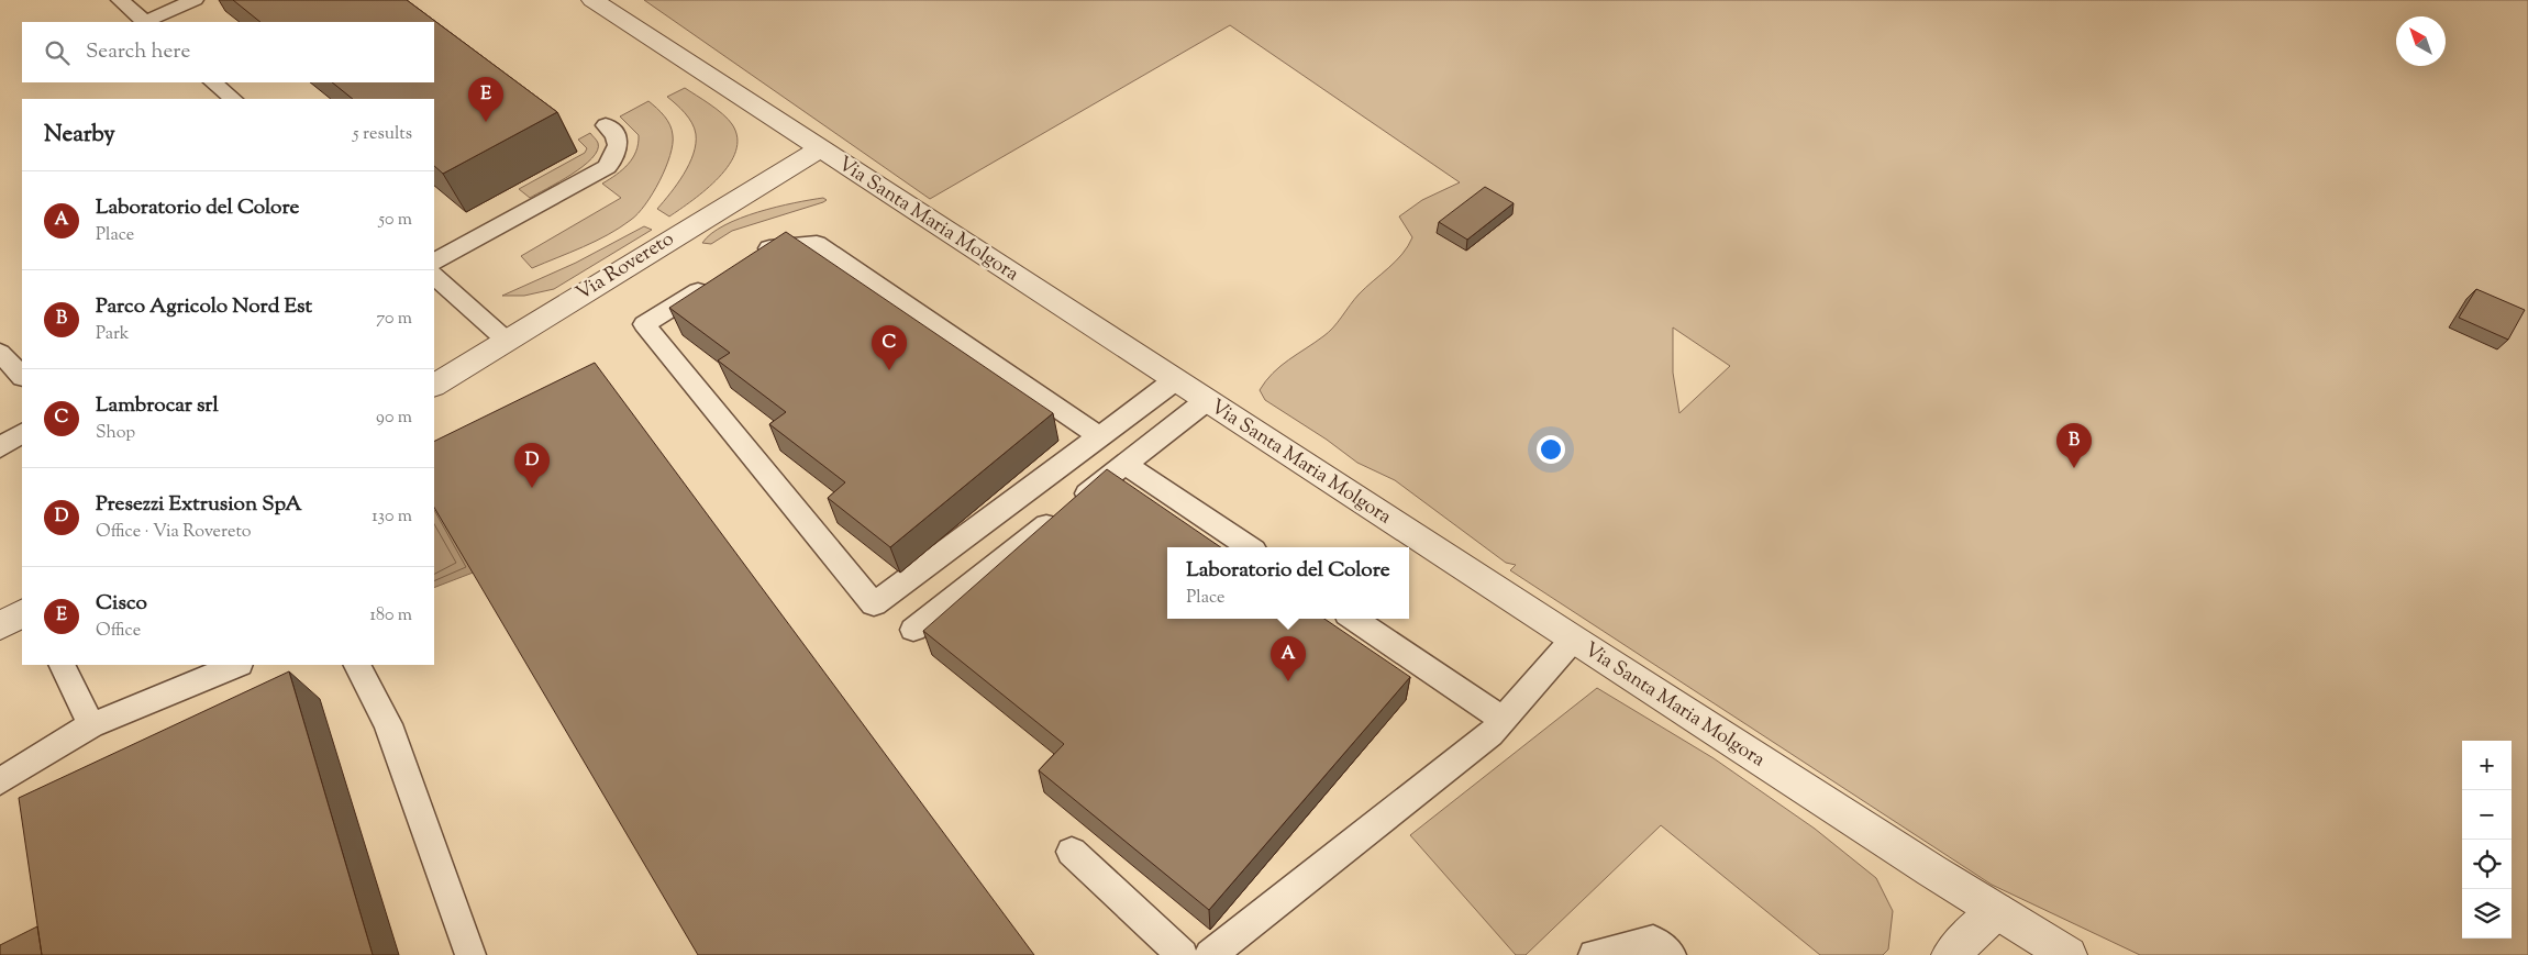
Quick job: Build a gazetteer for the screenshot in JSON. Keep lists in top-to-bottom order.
{
  "streets": {
    "street": ["Via Santa Maria Molgora", "Via Rovereto"]
  },
  "crossings": [
    ["Via Santa Maria Molgora", "Via Rovereto"]
  ],
  "north": "top left",
  "page": {
    "search": "Search here",
    "pins": [
      "E",
      "C",
      "B",
      "D",
      "A"
    ],
    "heading": ["Nearby", "5 results"],
    "list": [
      {
        "mark": "A",
        "name": "Laboratorio del Colore",
        "note": "Place",
        "value": "50 m"
      },
      {
        "mark": "B",
        "name": "Parco Agricolo Nord Est",
        "note": "Park",
        "value": "70 m"
      },
      {
        "mark": "C",
        "name": "Lambrocar srl",
        "note": "Shop",
        "value": "90 m"
      },
      {
        "mark": "D",
        "name": "Presezzi Extrusion SpA",
        "note": "Office · Via Rovereto",
        "value": "130 m"
      },
      {
        "mark": "E",
        "name": "Cisco",
        "note": "Office",
        "value": "180 m"
      }
    ],
    "popup": ["Laboratorio del Colore", "Place"],
    "map_buttons": ["+", "−"]
  }
}
